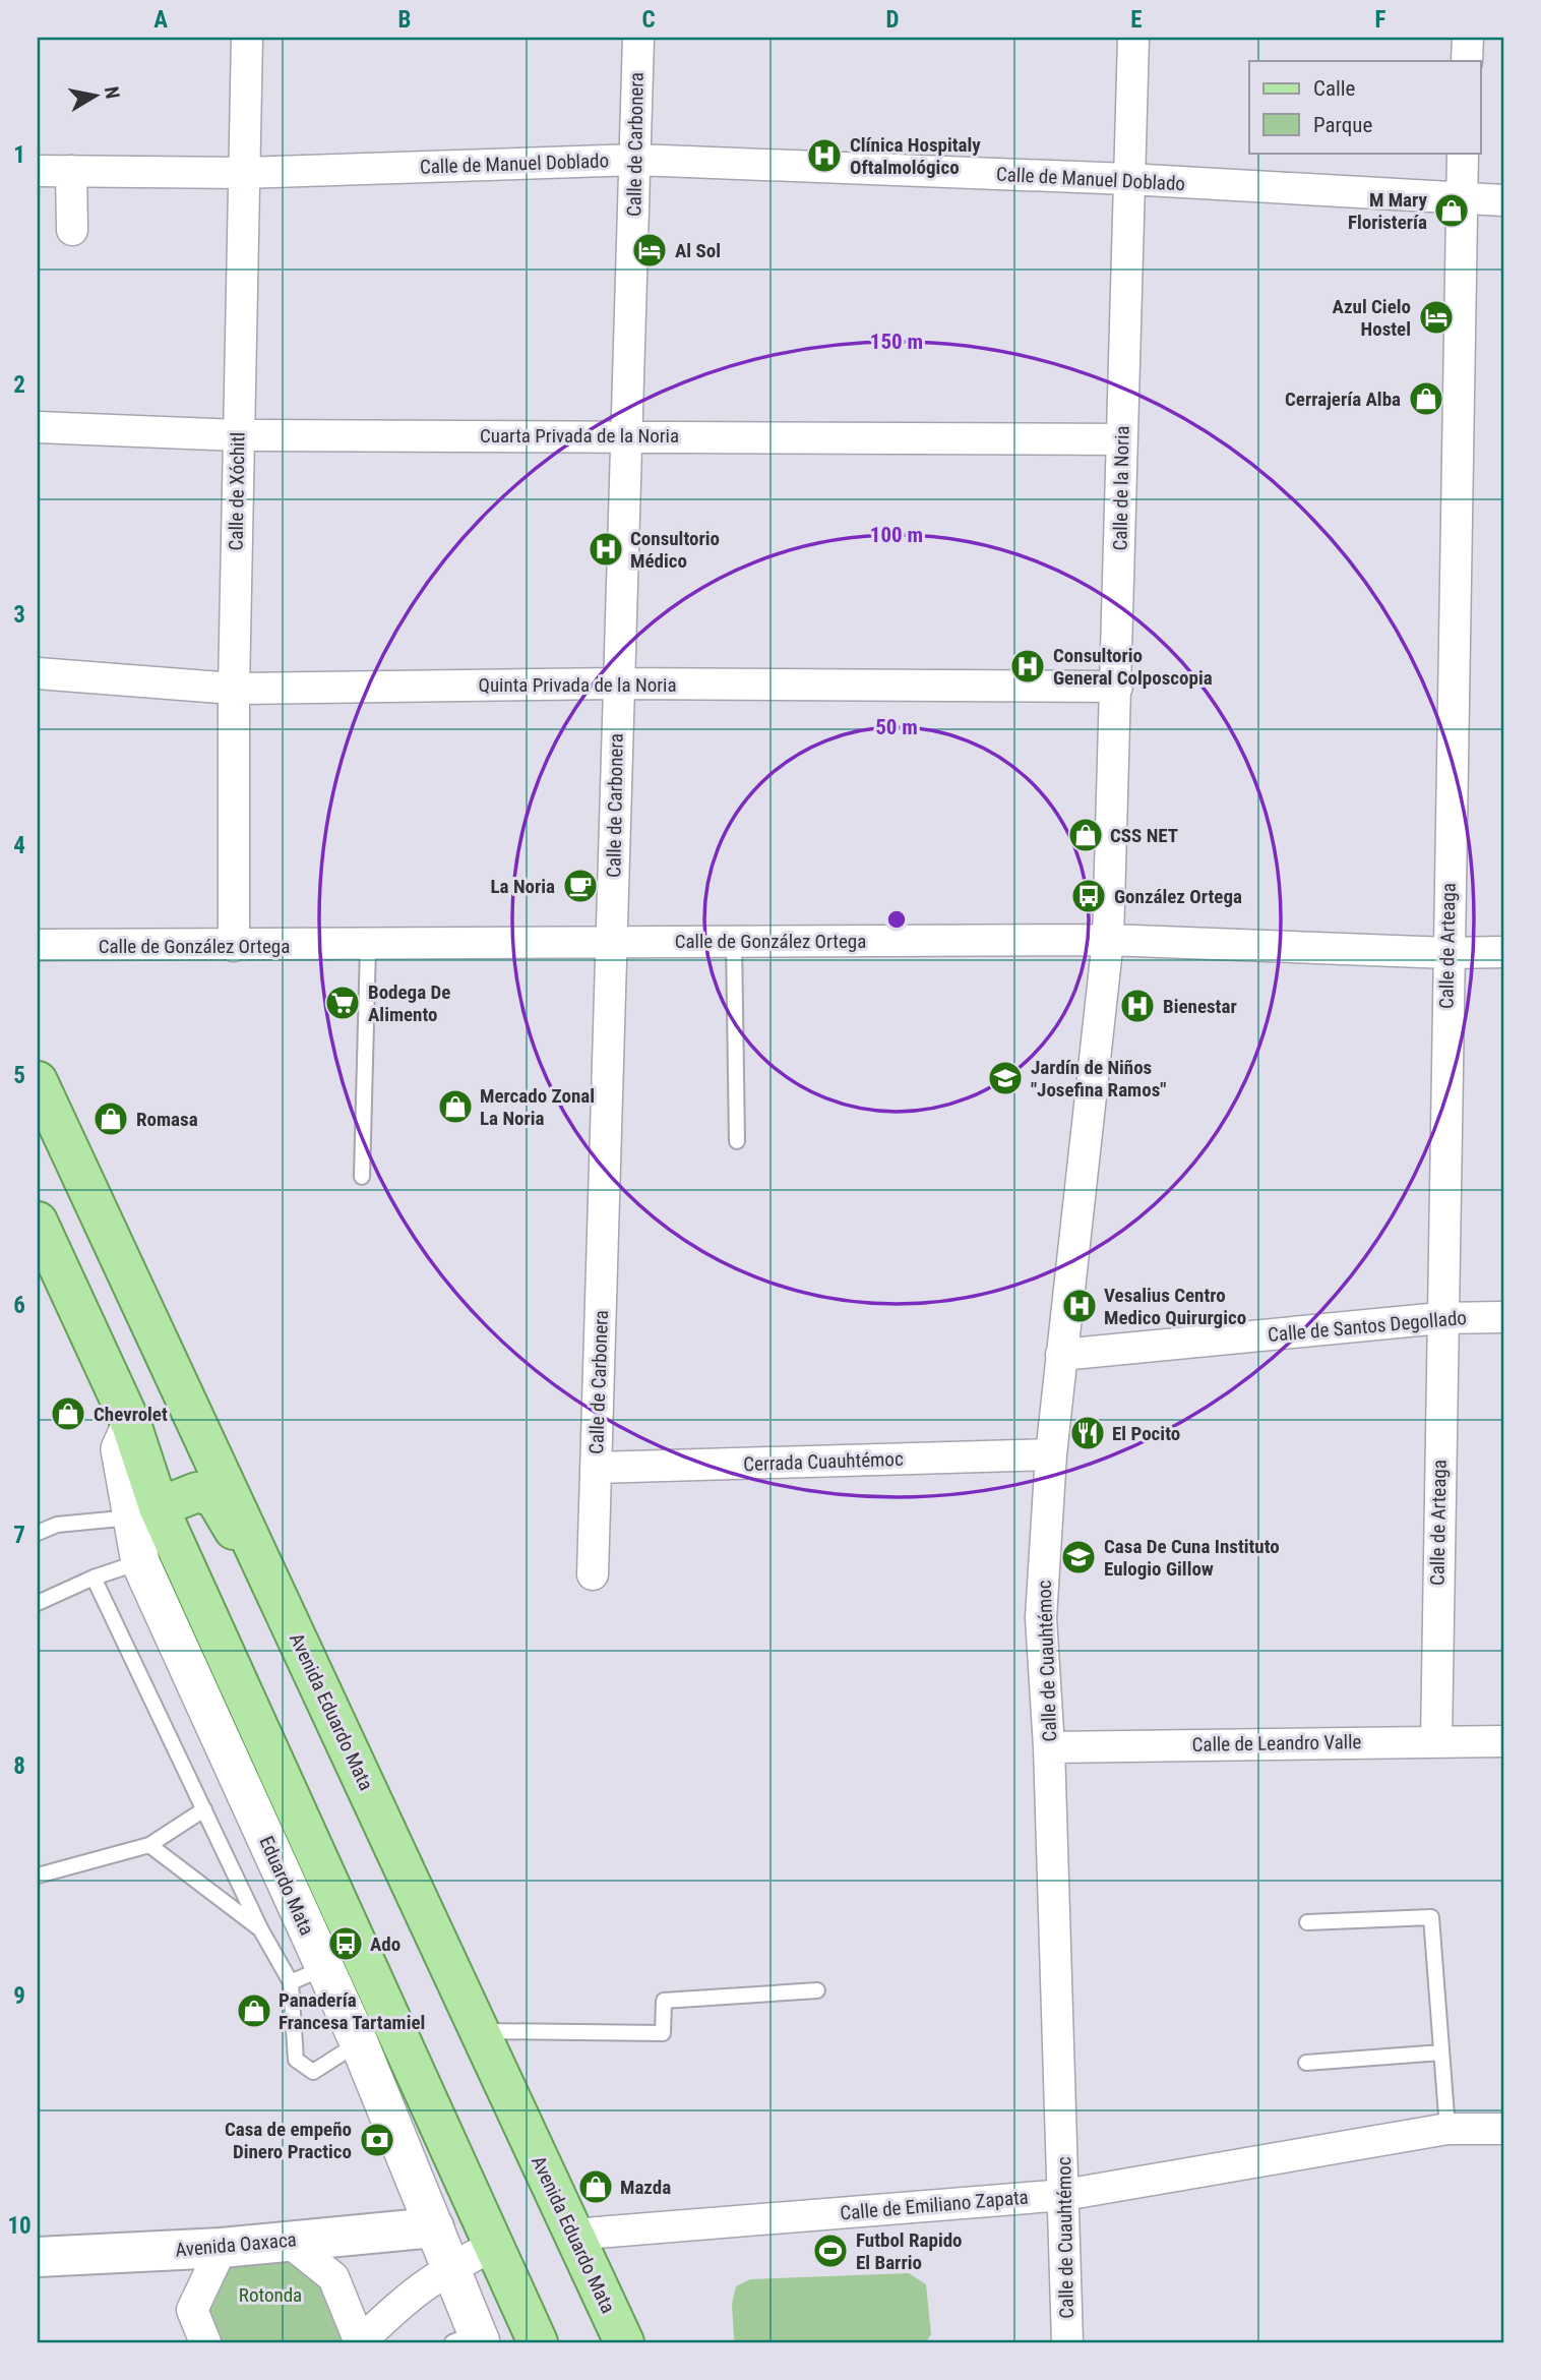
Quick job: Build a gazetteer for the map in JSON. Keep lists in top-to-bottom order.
{
  "streets": {
    "main road": ["Avenida Eduardo Mata", "Avenida Oaxaca"],
    "street": [
      "Calle de Carbonera",
      "Calle de Manuel Doblado",
      "Cuarta Privada de la Noria",
      "Calle de la Noria",
      "Calle de Xóchitl",
      "Quinta Privada de la Noria",
      "Calle de González Ortega",
      "Calle de Arteaga",
      "Calle de Santos Degollado",
      "Cerrada Cuauhtémoc",
      "Calle de Cuauhtémoc",
      "Calle de Leandro Valle",
      "Eduardo Mata",
      "Calle de Emiliano Zapata"
    ]
  },
  "crossings": [
    ["Calle de Carbonera", "Calle de Manuel Doblado"],
    ["Calle de Carbonera", "Cuarta Privada de la Noria"],
    ["Calle de Carbonera", "Quinta Privada de la Noria"],
    ["Calle de Carbonera", "Calle de González Ortega"],
    ["Calle de Carbonera", "Cerrada Cuauhtémoc"],
    ["Calle de Manuel Doblado", "Calle de la Noria"],
    ["Calle de Manuel Doblado", "Calle de Xóchitl"],
    ["Calle de Manuel Doblado", "Calle de Arteaga"],
    ["Cuarta Privada de la Noria", "Calle de la Noria"],
    ["Cuarta Privada de la Noria", "Calle de Xóchitl"],
    ["Calle de la Noria", "Quinta Privada de la Noria"],
    ["Calle de la Noria", "Calle de González Ortega"],
    ["Calle de la Noria", "Calle de Cuauhtémoc"],
    ["Calle de Xóchitl", "Quinta Privada de la Noria"],
    ["Calle de Xóchitl", "Calle de González Ortega"],
    ["Calle de González Ortega", "Calle de Arteaga"],
    ["Calle de González Ortega", "Calle de Cuauhtémoc"],
    ["Calle de Arteaga", "Calle de Santos Degollado"],
    ["Calle de Arteaga", "Calle de Leandro Valle"],
    ["Calle de Santos Degollado", "Calle de Cuauhtémoc"],
    ["Cerrada Cuauhtémoc", "Calle de Cuauhtémoc"],
    ["Calle de Cuauhtémoc", "Calle de Leandro Valle"],
    ["Calle de Cuauhtémoc", "Calle de Emiliano Zapata"],
    ["Avenida Eduardo Mata", "Calle de Emiliano Zapata"],
    ["Eduardo Mata", "Avenida Oaxaca"]
  ],
  "parks": ["Rotonda"],
  "places": {
    "hospital": [
      "Clínica Hospitaly Oftalmológico",
      "Consultorio Médico",
      "Consultorio General Colposcopia",
      "Bienestar",
      "Vesalius Centro Medico Quirurgico"
    ],
    "shop": [
      "M Mary Floristería",
      "Cerrajería Alba",
      "CSS NET",
      "Mercado Zonal La Noria",
      "Romasa",
      "Chevrolet",
      "Panadería Francesa Tartamiel",
      "Mazda"
    ],
    "hotel": ["Al Sol", "Azul Cielo Hostel"],
    "cafe": ["La Noria"],
    "bus stop": ["González Ortega", "Ado"],
    "supermarket": ["Bodega De Alimento"],
    "school or university": ["Jardín de Niños \"Josefina Ramos\"", "Casa De Cuna Instituto Eulogio Gillow"],
    "restaurant": ["El Pocito"],
    "bank": ["Casa de empeño Dinero Practico"],
    "sports": ["Futbol Rapido El Barrio"]
  },
  "legend": ["Calle", "Parque"],
  "north": "right",
  "grid": {
    "columns": [
      "A",
      "B",
      "C",
      "D",
      "E",
      "F"
    ],
    "rows": [
      "1",
      "2",
      "3",
      "4",
      "5",
      "6",
      "7",
      "8",
      "9",
      "10"
    ]
  },
  "rings": ["150 m", "100 m", "50 m"]
}
